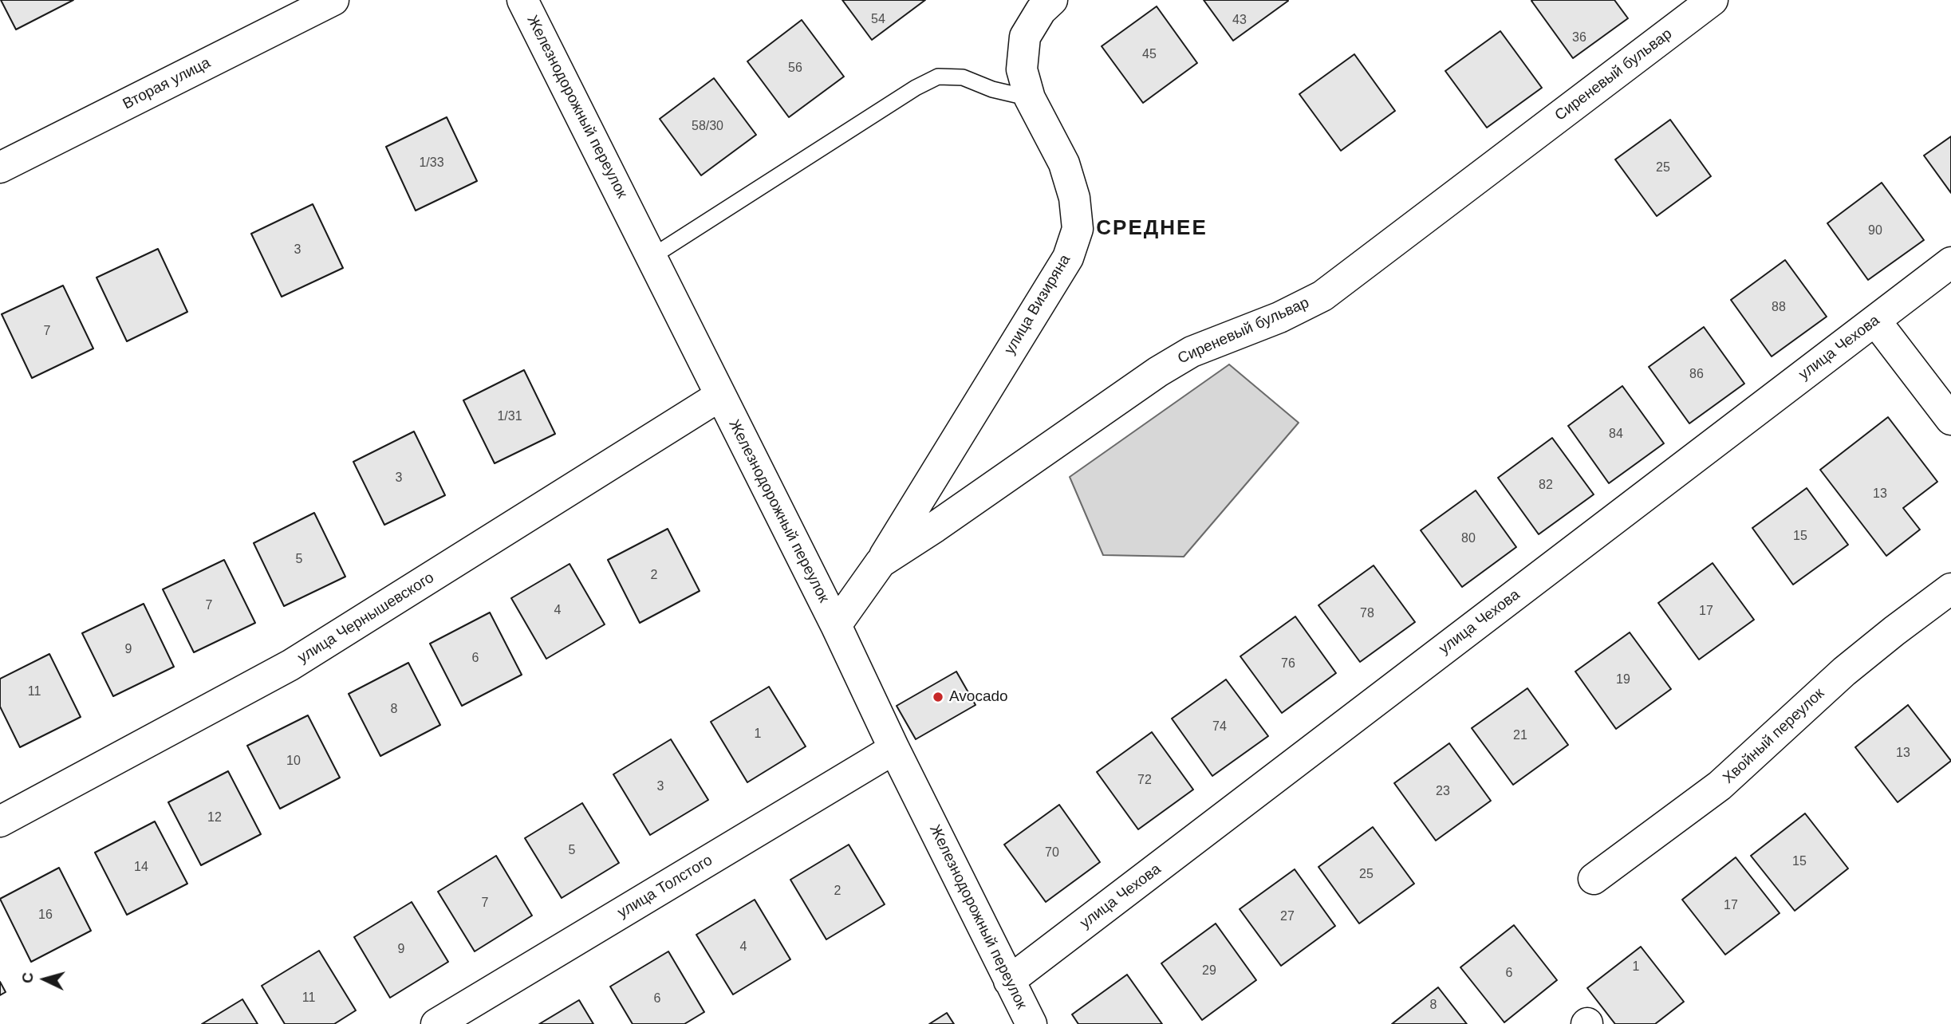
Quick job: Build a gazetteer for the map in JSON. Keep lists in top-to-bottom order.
{
  "streets": {
    "street": [
      "Сиреневый бульвар",
      "Вторая улица",
      "Железнодорожный переулок",
      "улица Визиряна",
      "улица Чехова",
      "улица Чернышевского",
      "Хвойный переулок",
      "улица Толстого"
    ]
  },
  "crossings": [
    ["Сиреневый бульвар", "Железнодорожный переулок"],
    ["Сиреневый бульвар", "улица Визиряна"],
    ["Железнодорожный переулок", "улица Чехова"],
    ["Железнодорожный переулок", "улица Чернышевского"],
    ["Железнодорожный переулок", "улица Толстого"]
  ],
  "districts": ["СРЕДНЕЕ"],
  "places": ["Avocado"],
  "house_numbers": [
    "54",
    "43",
    "36",
    "45",
    "56",
    "58/30",
    "1/33",
    "25",
    "90",
    "3",
    "88",
    "7",
    "86",
    "1/31",
    "84",
    "3",
    "82",
    "13",
    "15",
    "80",
    "5",
    "2",
    "7",
    "4",
    "17",
    "78",
    "9",
    "6",
    "76",
    "19",
    "11",
    "8",
    "74",
    "1",
    "21",
    "13",
    "10",
    "72",
    "3",
    "23",
    "12",
    "5",
    "70",
    "15",
    "14",
    "25",
    "2",
    "7",
    "17",
    "16",
    "27",
    "4",
    "9",
    "1",
    "29",
    "6",
    "11",
    "6",
    "8"
  ],
  "north": "left"
}
